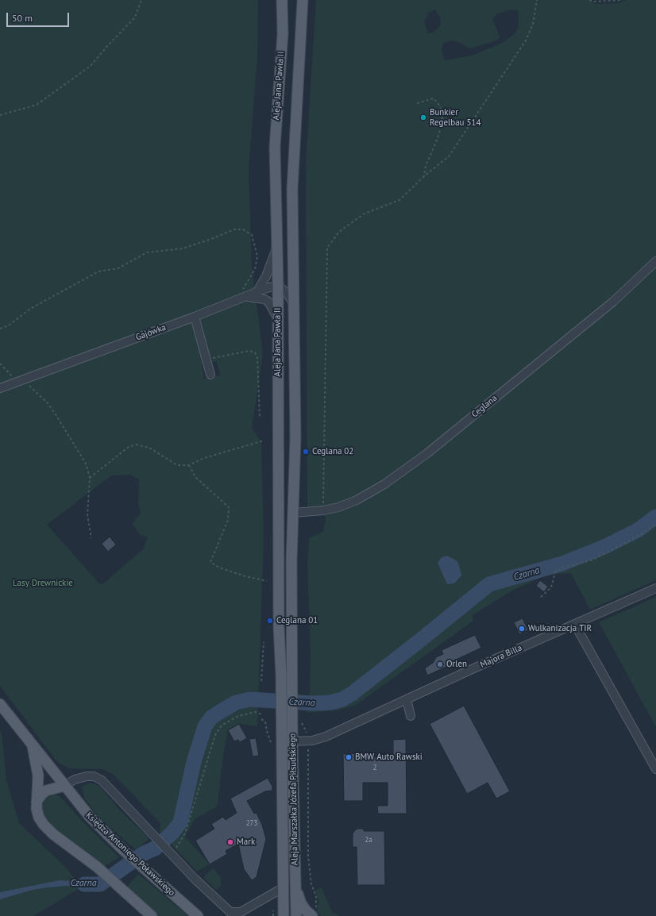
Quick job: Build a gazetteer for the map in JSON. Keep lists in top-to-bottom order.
{
  "streets": {
    "main road": ["Aleja Jana Pawła II", "Aleja Marszałka Józefa Piłsudskiego", "Księdza Antoniego Poławskiego"],
    "street": ["Gajówka", "Ceglana", "Majora Billa"]
  },
  "crossings": [
    ["Aleja Jana Pawła II", "Gajówka"],
    ["Aleja Jana Pawła II", "Ceglana"],
    ["Aleja Jana Pawła II", "Aleja Marszałka Józefa Piłsudskiego"],
    ["Majora Billa", "Aleja Marszałka Józefa Piłsudskiego"]
  ],
  "water": ["Czarna"],
  "parks": ["Lasy Drewnickie"],
  "places": [
    "Bunkier Regelbau 514",
    "Ceglana 02",
    "Ceglana 01",
    "Wulkanizacja TIR",
    "Orlen",
    "BMW Auto Rawski",
    "Mark"
  ],
  "house_numbers": ["2", "273", "2a"],
  "scale_bar": "50 m"
}
